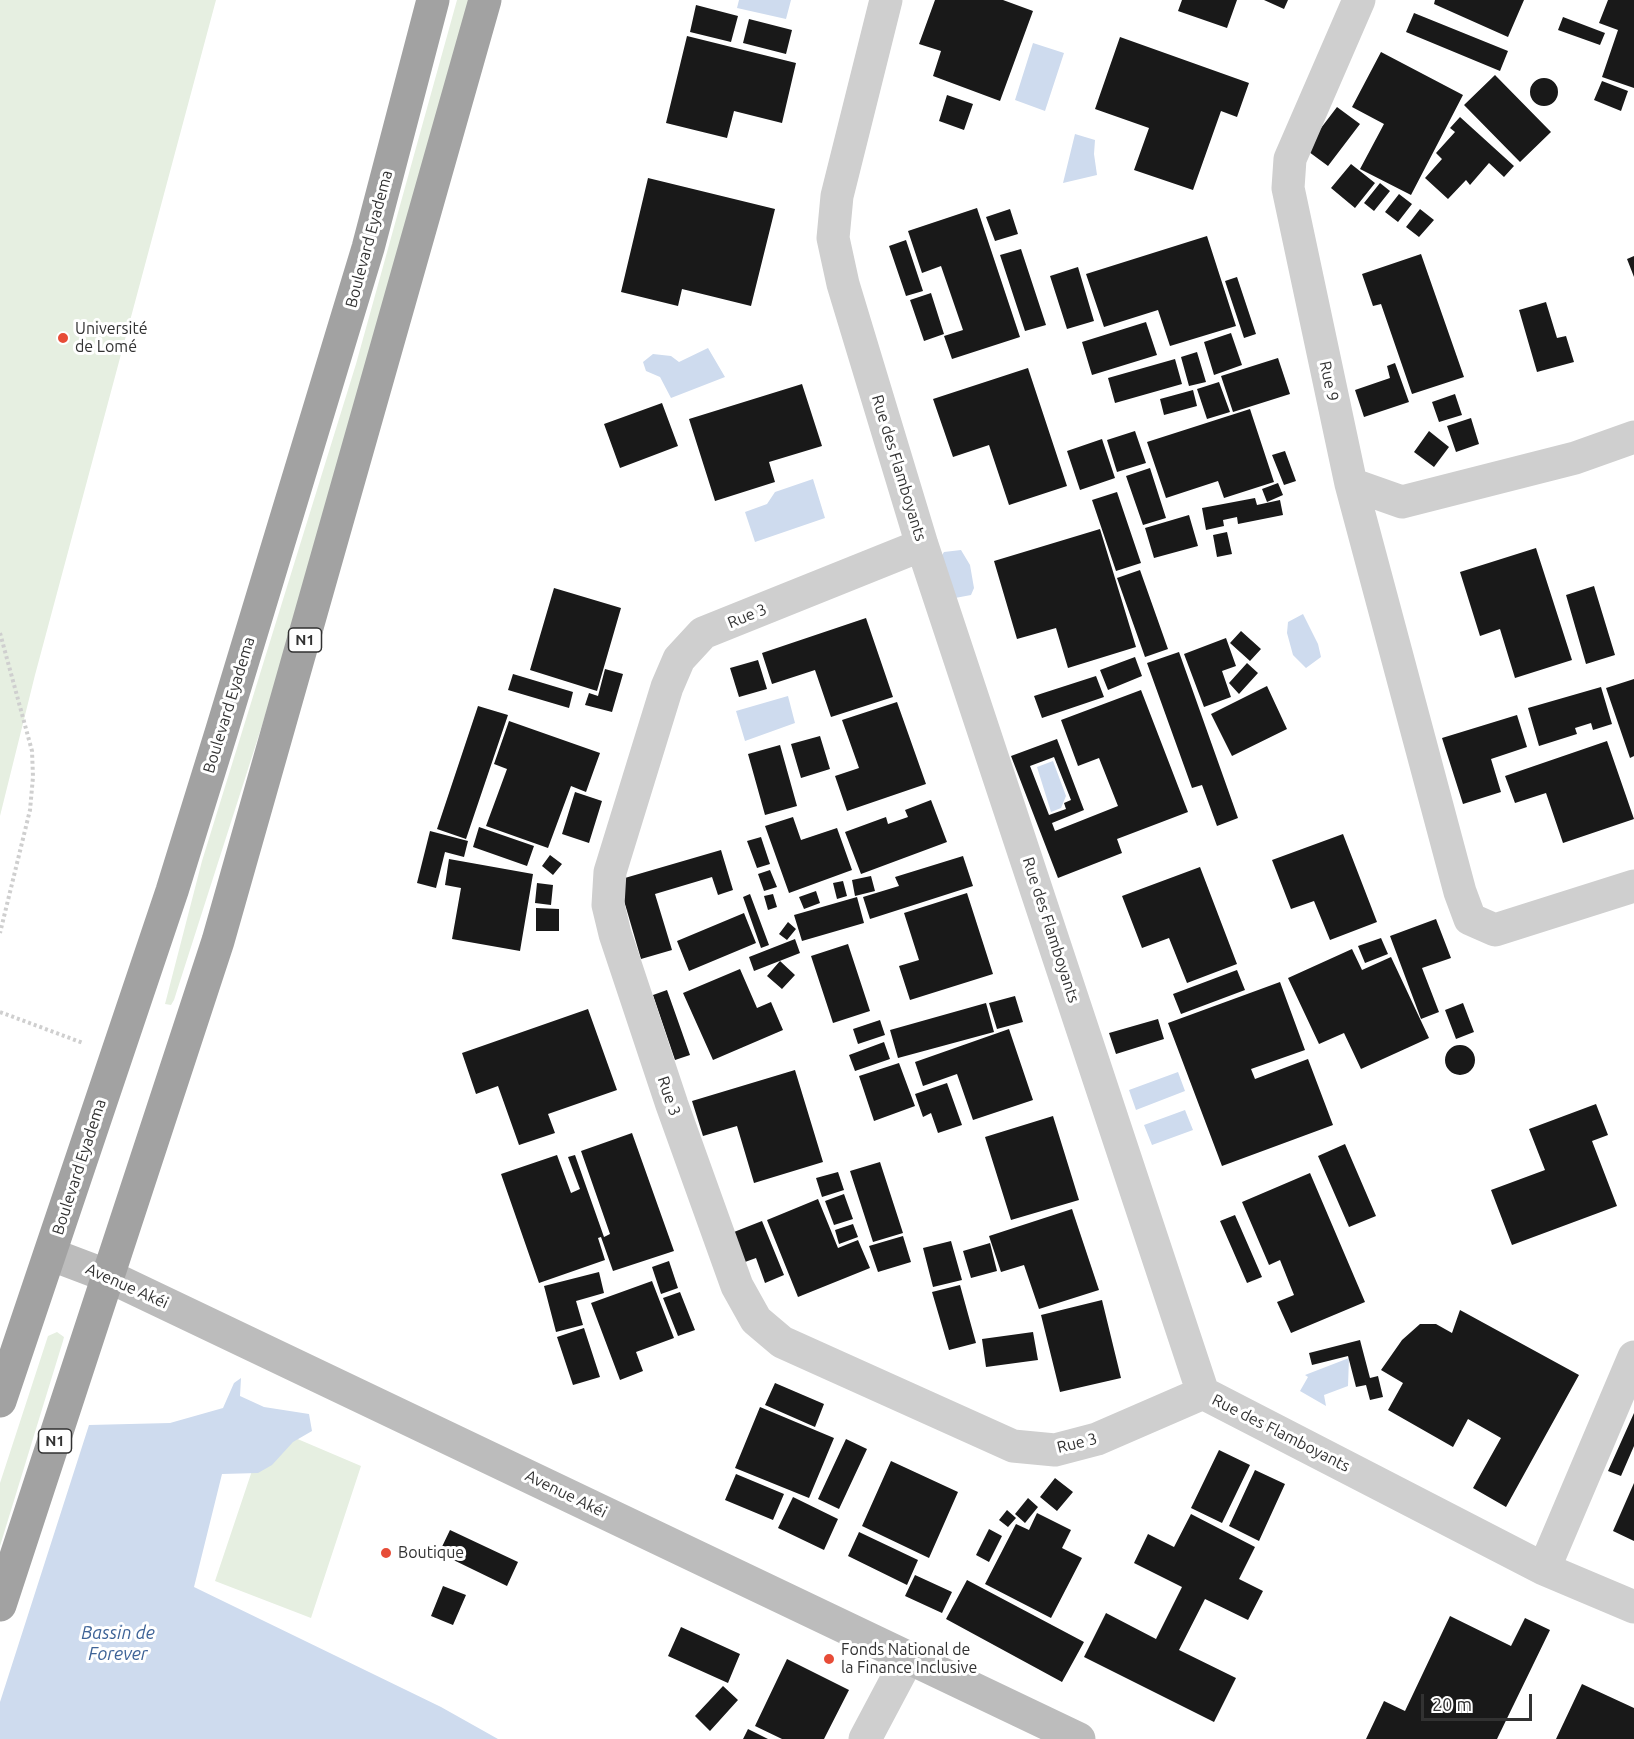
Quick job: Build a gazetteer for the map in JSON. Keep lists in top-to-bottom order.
{
  "streets": {
    "highway": ["Boulevard Eyadema", "N1"],
    "main road": ["Avenue Akéi"],
    "street": ["Rue 9", "Rue des Flamboyants", "Rue 3"]
  },
  "crossings": [
    ["Boulevard Eyadema", "Avenue Akéi"],
    ["Rue des Flamboyants", "Rue 3"],
    ["N1", "Avenue Akéi"]
  ],
  "water": ["Bassin de Forever"],
  "places": ["Université de Lomé", "Boutique", "Fonds National de la Finance Inclusive"],
  "scale_bar": "20 m"
}
